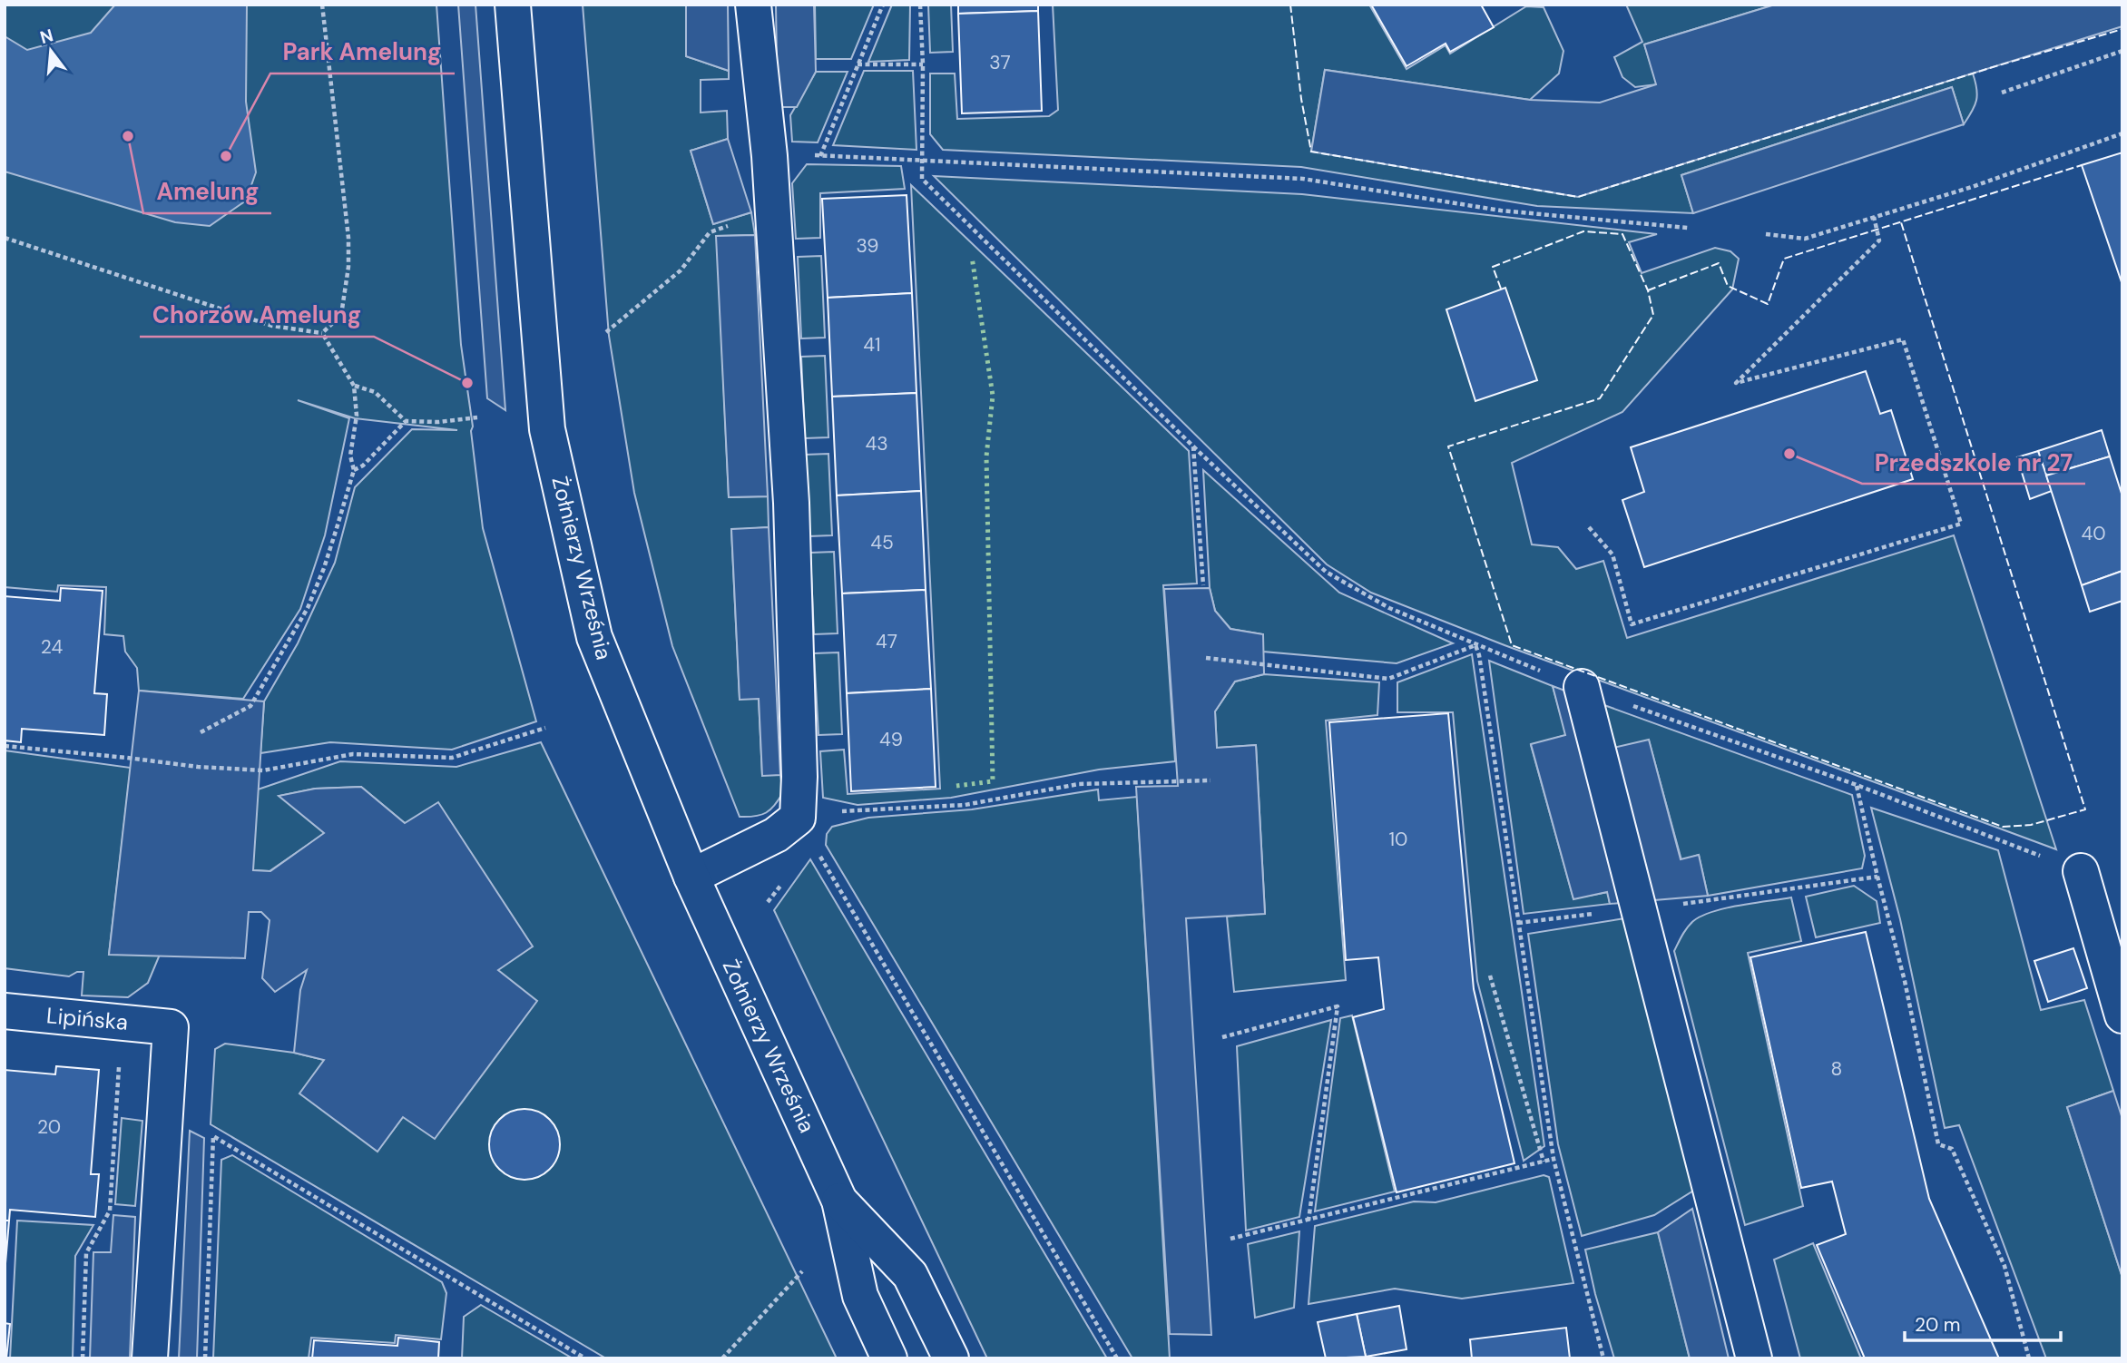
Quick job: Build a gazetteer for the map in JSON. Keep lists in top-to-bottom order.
{
  "streets": {
    "main road": ["Żołnierzy Września", "Lipińska"]
  },
  "places": [
    "Amelung",
    "Park Amelung",
    "Chorzów Amelung",
    "Przedszkole nr 27"
  ],
  "house_numbers": [
    "37",
    "39",
    "41",
    "43",
    "40",
    "45",
    "47",
    "24",
    "49",
    "10",
    "8",
    "20"
  ],
  "scale_bar": "20 m",
  "north": "top"
}
